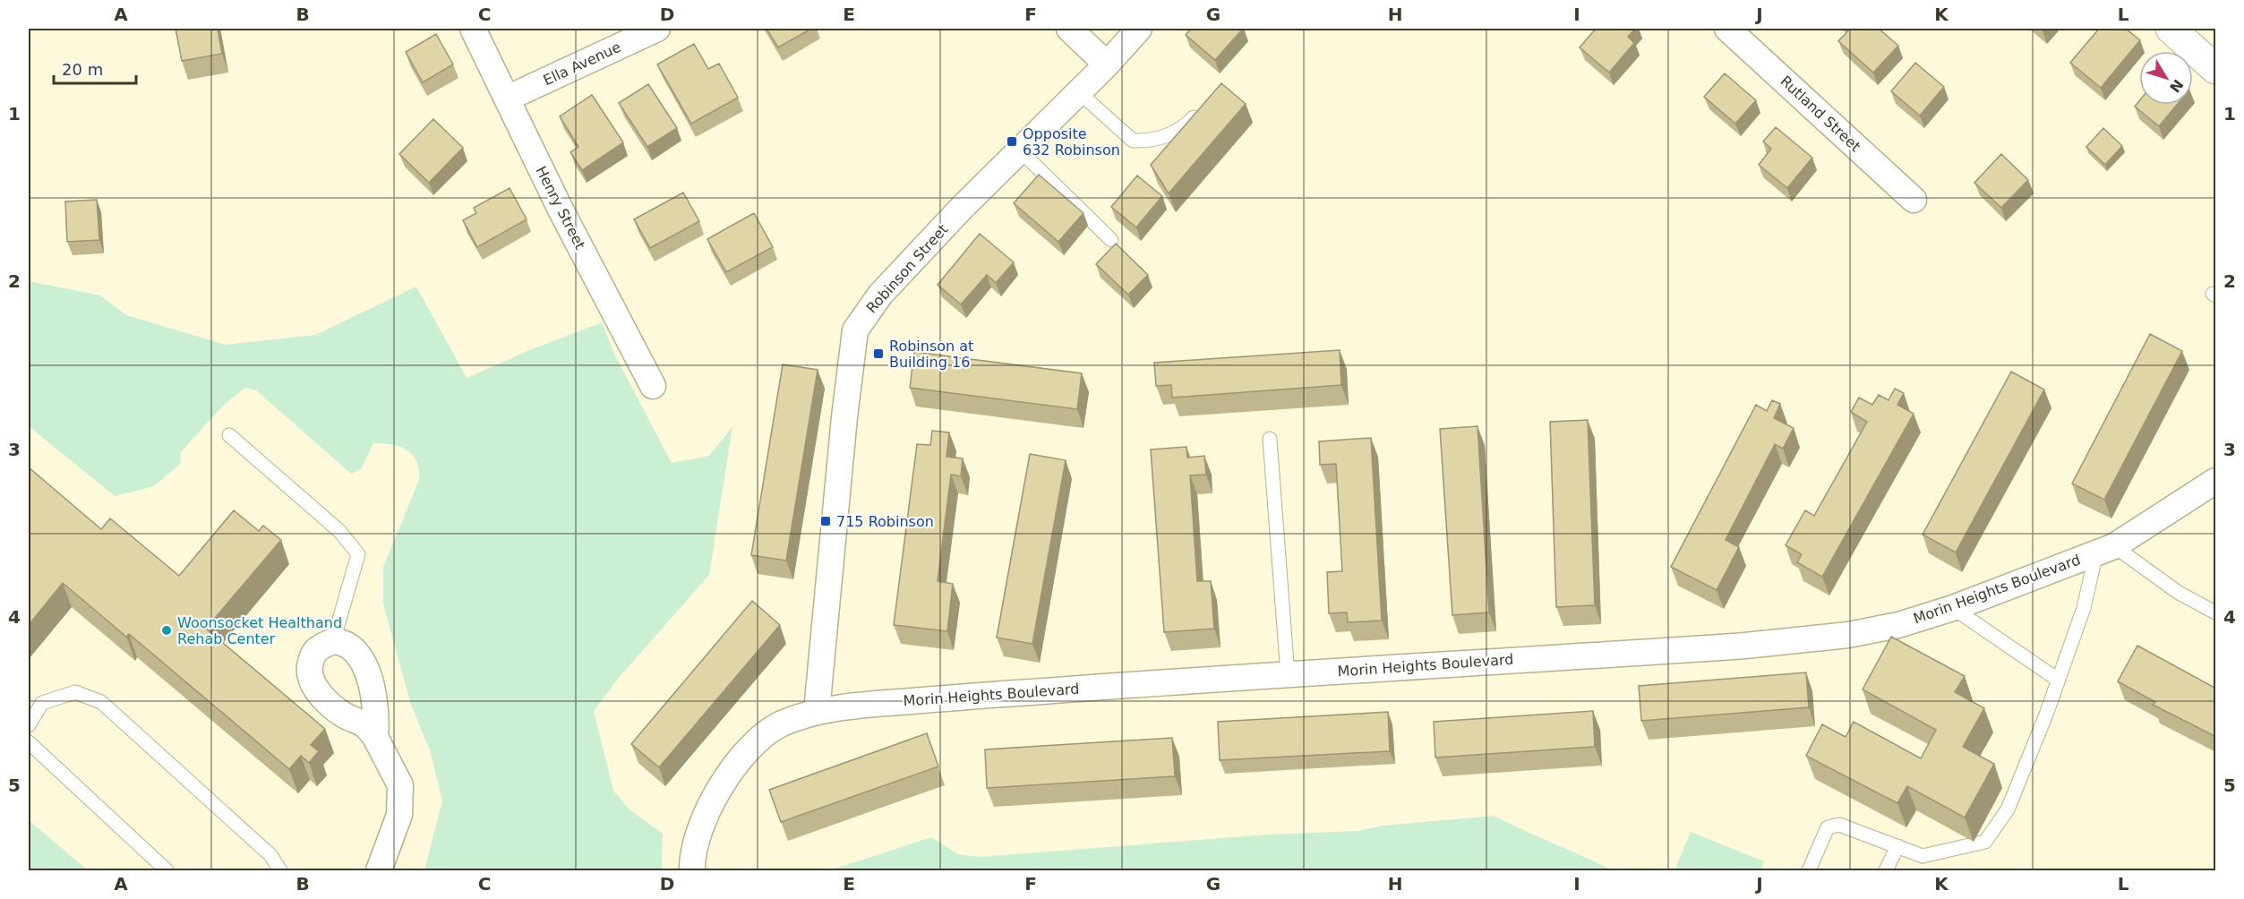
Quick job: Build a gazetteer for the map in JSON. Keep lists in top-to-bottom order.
{
  "streets": {
    "street": [
      "Ella Avenue",
      "Rutland Street",
      "Henry Street",
      "Robinson Street",
      "Morin Heights Boulevard"
    ]
  },
  "crossings": [
    ["Ella Avenue", "Henry Street"],
    ["Robinson Street", "Morin Heights Boulevard"]
  ],
  "places": {
    "transit": ["Opposite 632 Robinson", "Robinson at Building 16", "715 Robinson"],
    "other": ["Woonsocket Healthand Rehab Center"]
  },
  "scale_bar": "20 m",
  "north": "bottom right",
  "grid": {
    "columns": [
      "A",
      "B",
      "C",
      "D",
      "E",
      "F",
      "G",
      "H",
      "I",
      "J",
      "K",
      "L"
    ],
    "rows": [
      "1",
      "2",
      "3",
      "4",
      "5"
    ]
  }
}
